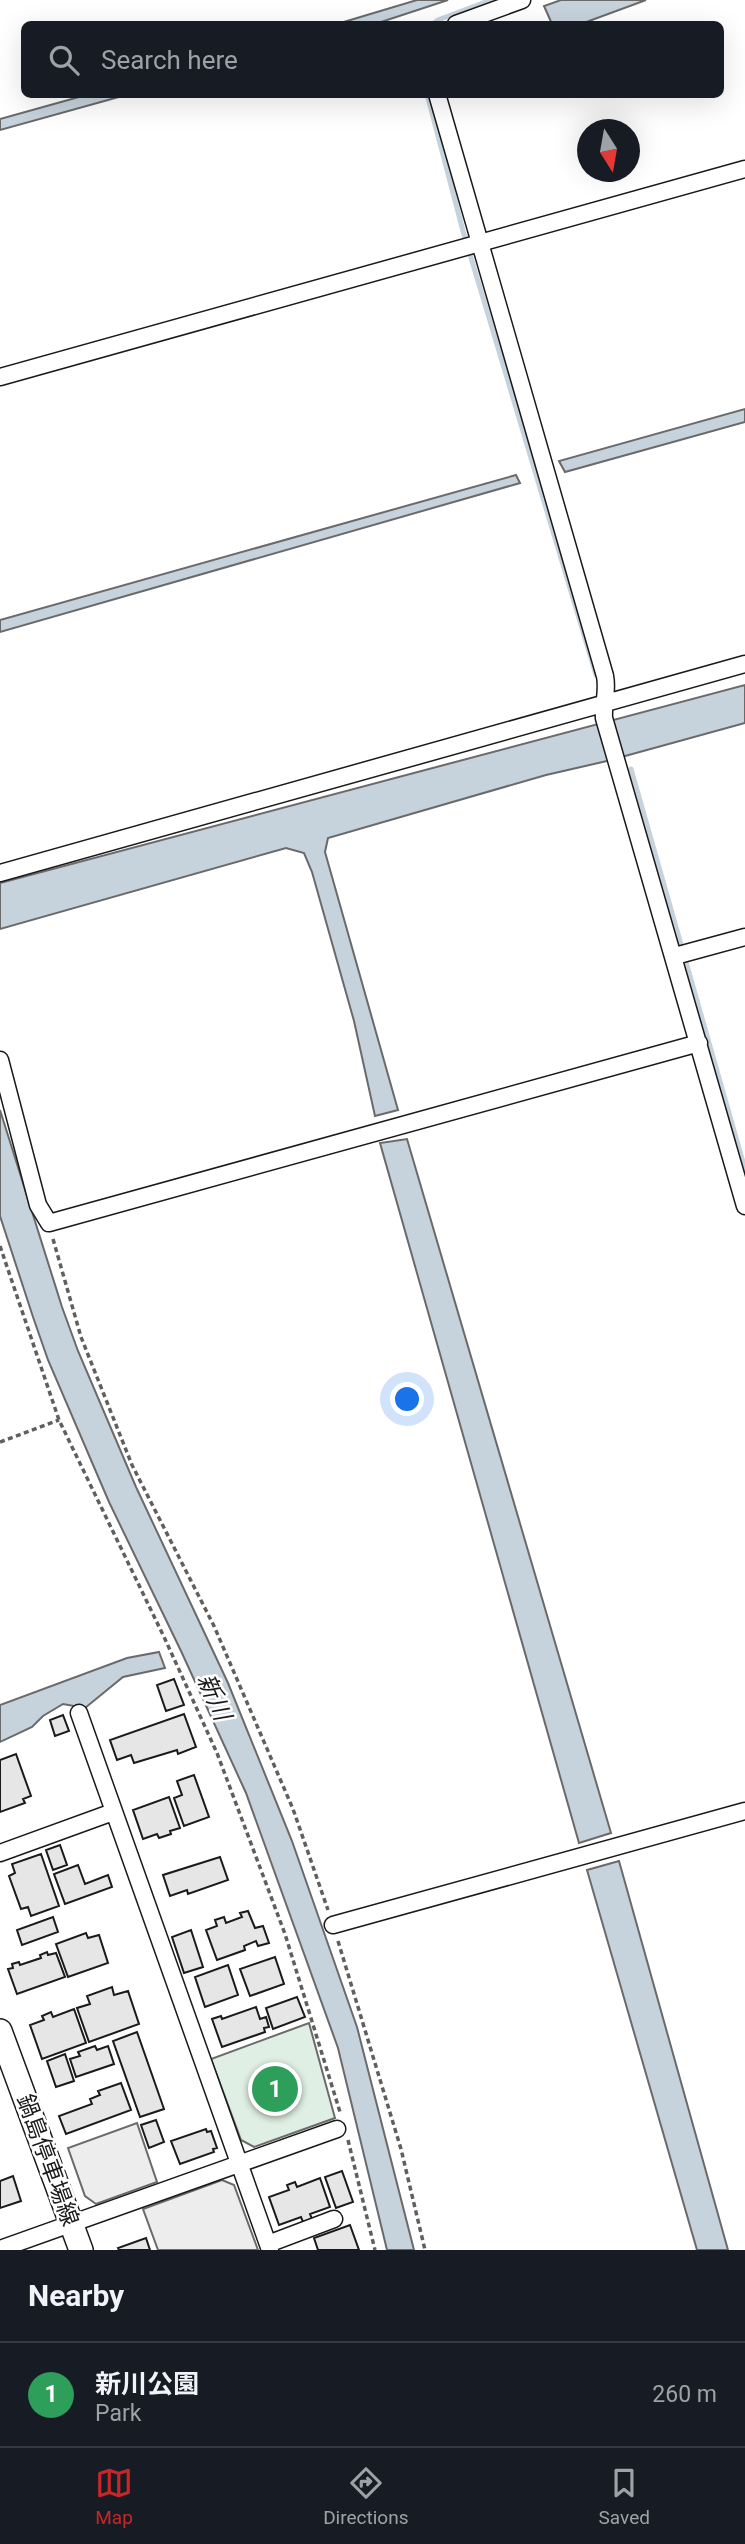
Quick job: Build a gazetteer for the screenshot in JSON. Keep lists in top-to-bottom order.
{
  "streets": {
    "main road": ["鍋島停車場線"]
  },
  "water": ["新川"],
  "north": "bottom",
  "page": {
    "search": "Search here",
    "pins": "1",
    "heading": "Nearby",
    "list": [
      {
        "mark": "1",
        "name": "新川公園",
        "note": "Park",
        "value": "260 m"
      }
    ],
    "nav": ["Map", "Directions", "Saved"]
  }
}
